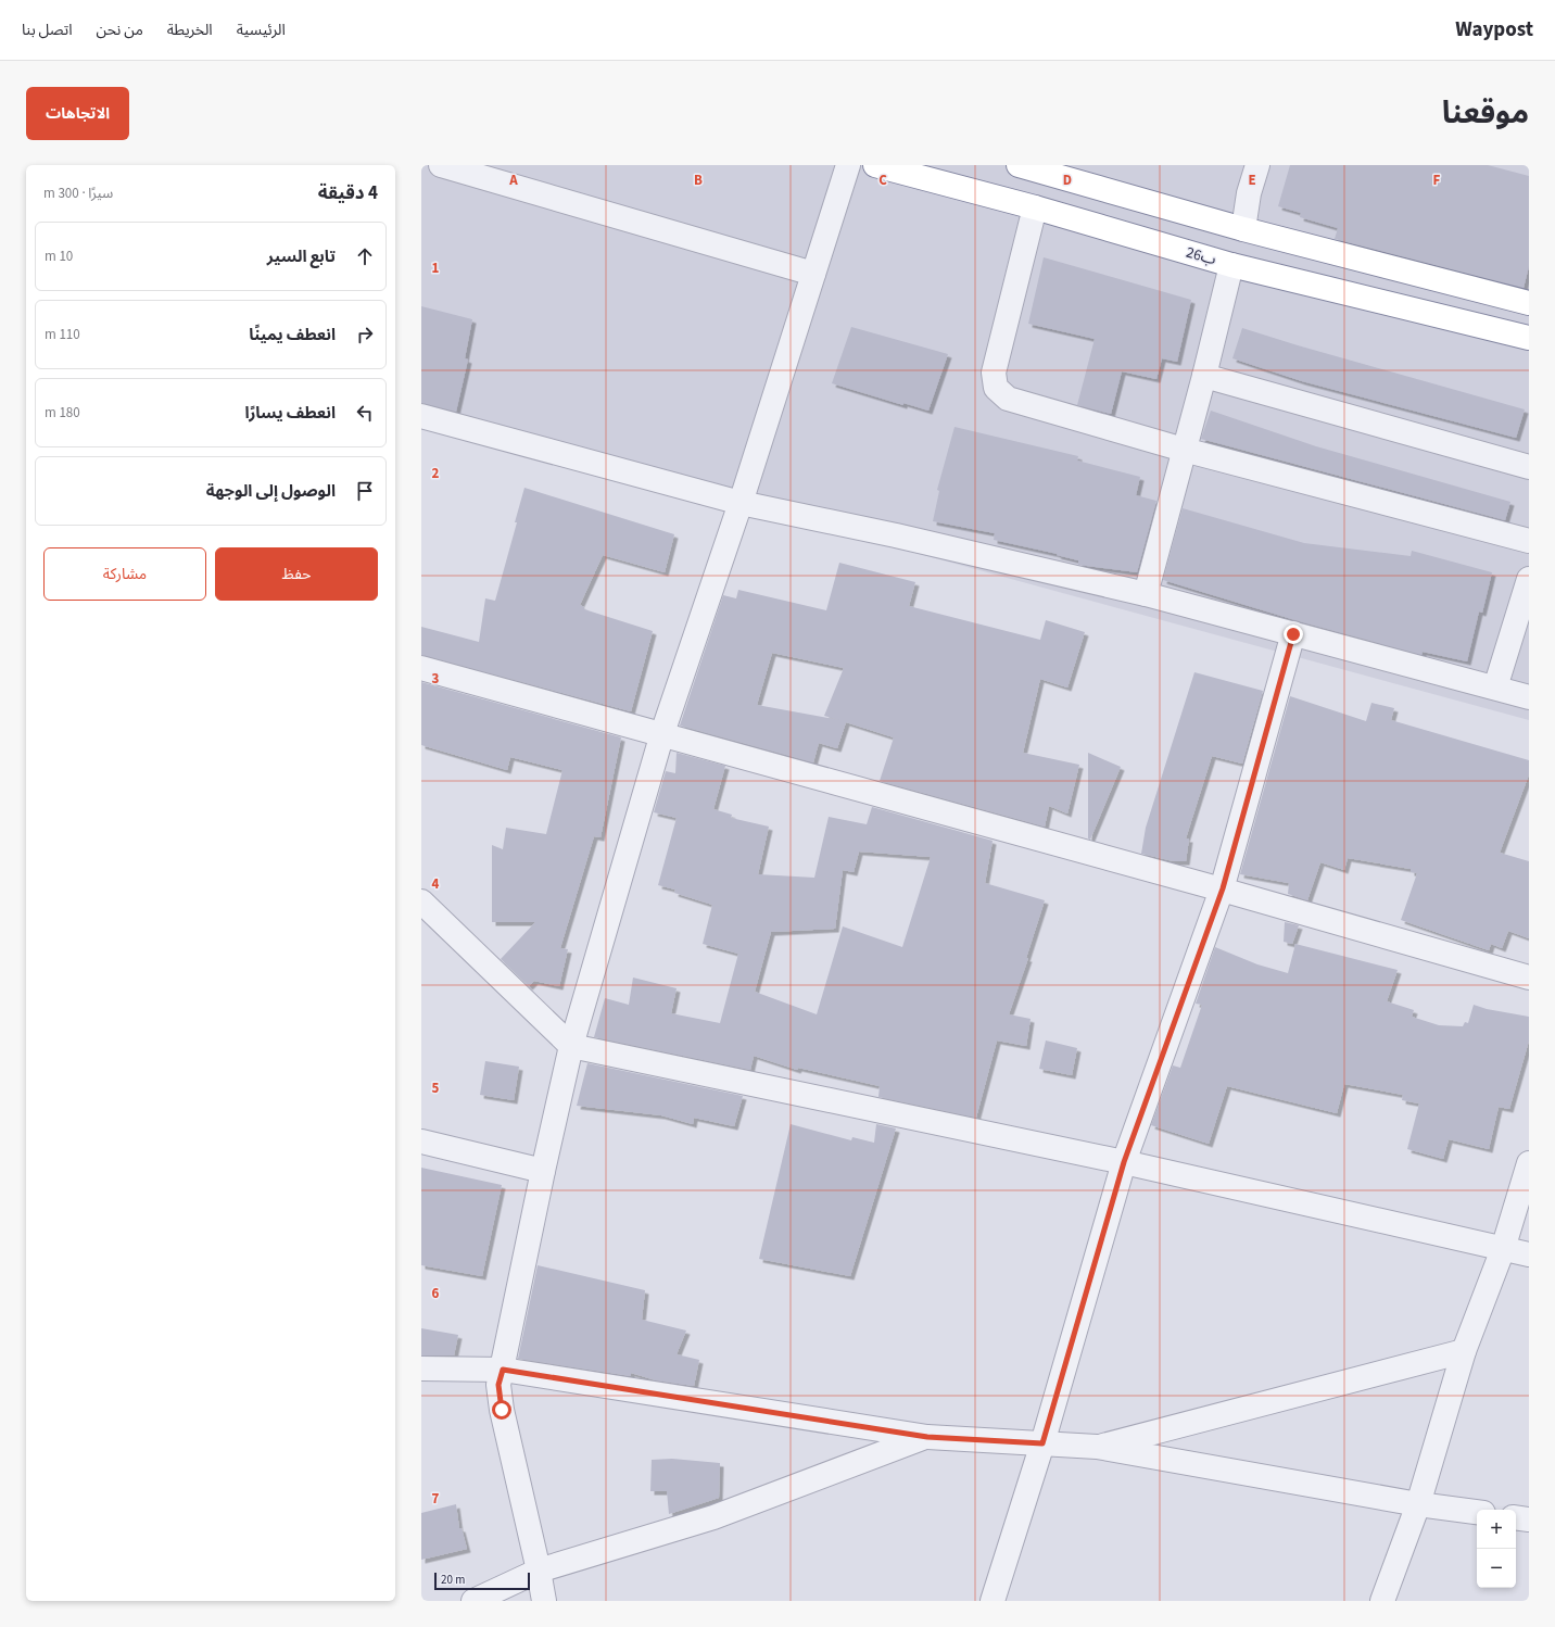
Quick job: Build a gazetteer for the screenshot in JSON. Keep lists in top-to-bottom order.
{
  "streets": {
    "highway": ["26ب"]
  },
  "scale_bar": "20 m",
  "page": {
    "header": "Waypost",
    "nav": [
      "الرئيسية",
      "الخريطة",
      "من نحن",
      "اتصل بنا"
    ],
    "title": "موقعنا",
    "buttons": [
      "الاتجاهات",
      ["حفظ", "مشاركة"]
    ],
    "heading": ["4 دقيقة", "سيرًا · 300 m"],
    "list": [
      ["تابع السير", "10 m"],
      ["انعطف يمينًا", "110 m"],
      ["انعطف يسارًا", "180 m"],
      "الوصول إلى الوجهة"
    ],
    "map_buttons": ["+", "−"],
    "scale": "20 m"
  },
  "grid": {
    "columns": [
      "A",
      "B",
      "C",
      "D",
      "E",
      "F"
    ],
    "rows": [
      "1",
      "2",
      "3",
      "4",
      "5",
      "6",
      "7"
    ]
  }
}
